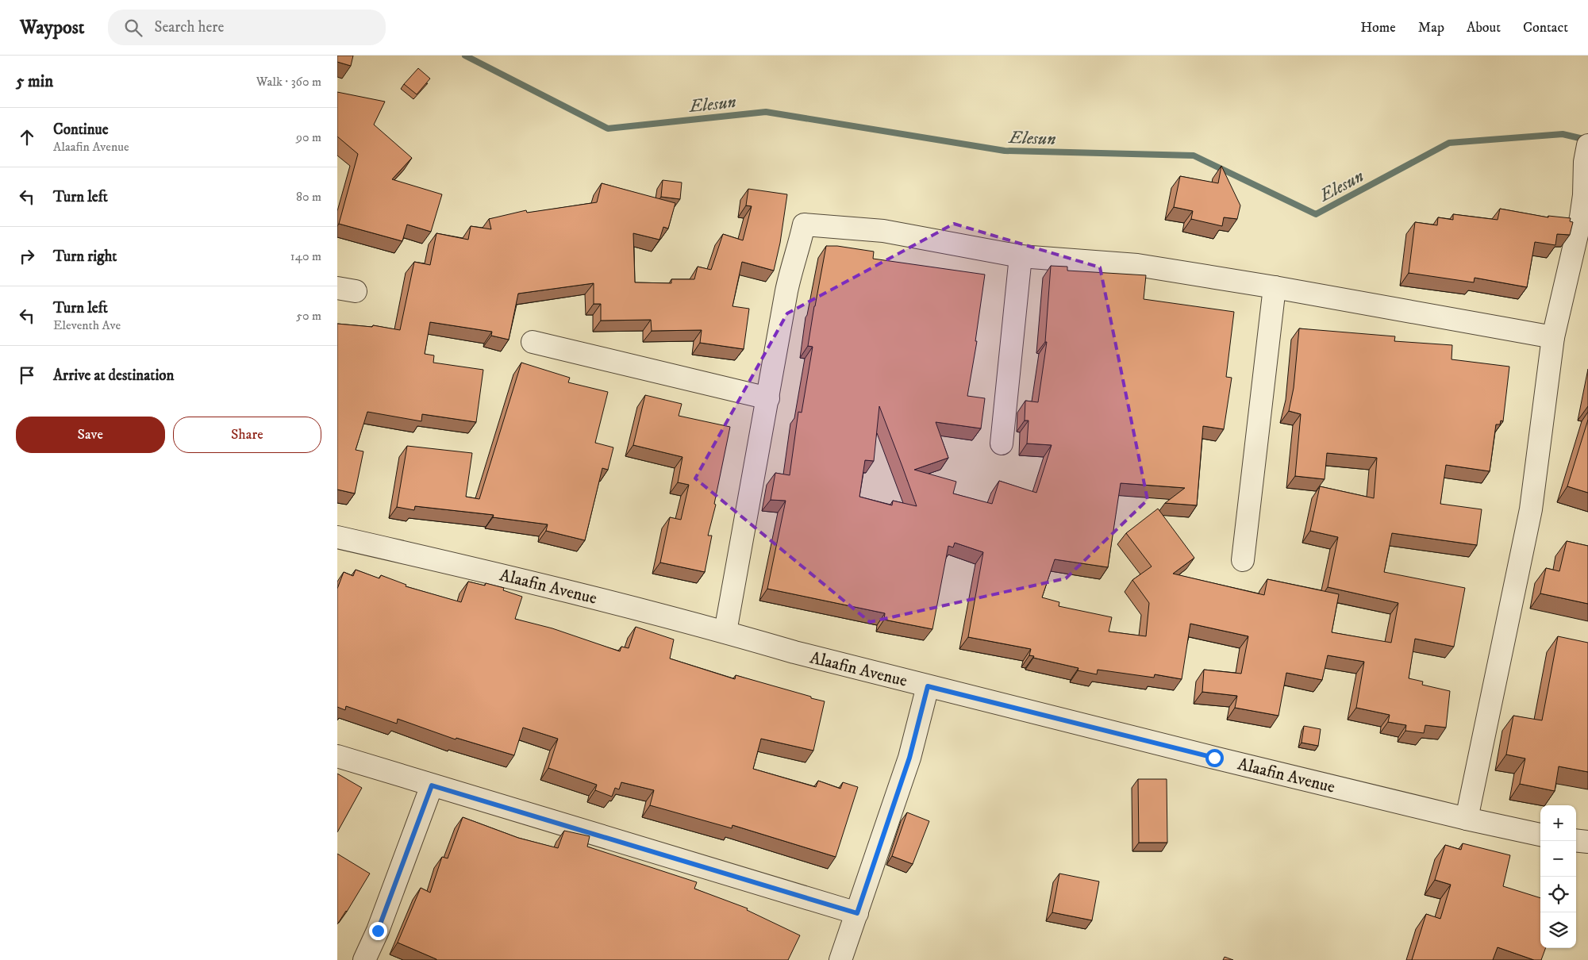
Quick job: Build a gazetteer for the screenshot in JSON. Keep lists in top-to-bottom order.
{
  "streets": {
    "street": ["Alaafin Avenue"]
  },
  "water": ["Elesun"],
  "page": {
    "header": "Waypost",
    "search": "Search here",
    "nav": [
      "Home",
      "Map",
      "About",
      "Contact"
    ],
    "heading": ["5 min", "Walk · 360 m"],
    "list": [
      ["Continue", "Alaafin Avenue", "90 m"],
      ["Turn left", "80 m"],
      ["Turn right", "140 m"],
      ["Turn left", "Eleventh Ave", "50 m"],
      "Arrive at destination"
    ],
    "buttons": ["Save", "Share"],
    "map_buttons": ["+", "−"]
  }
}
